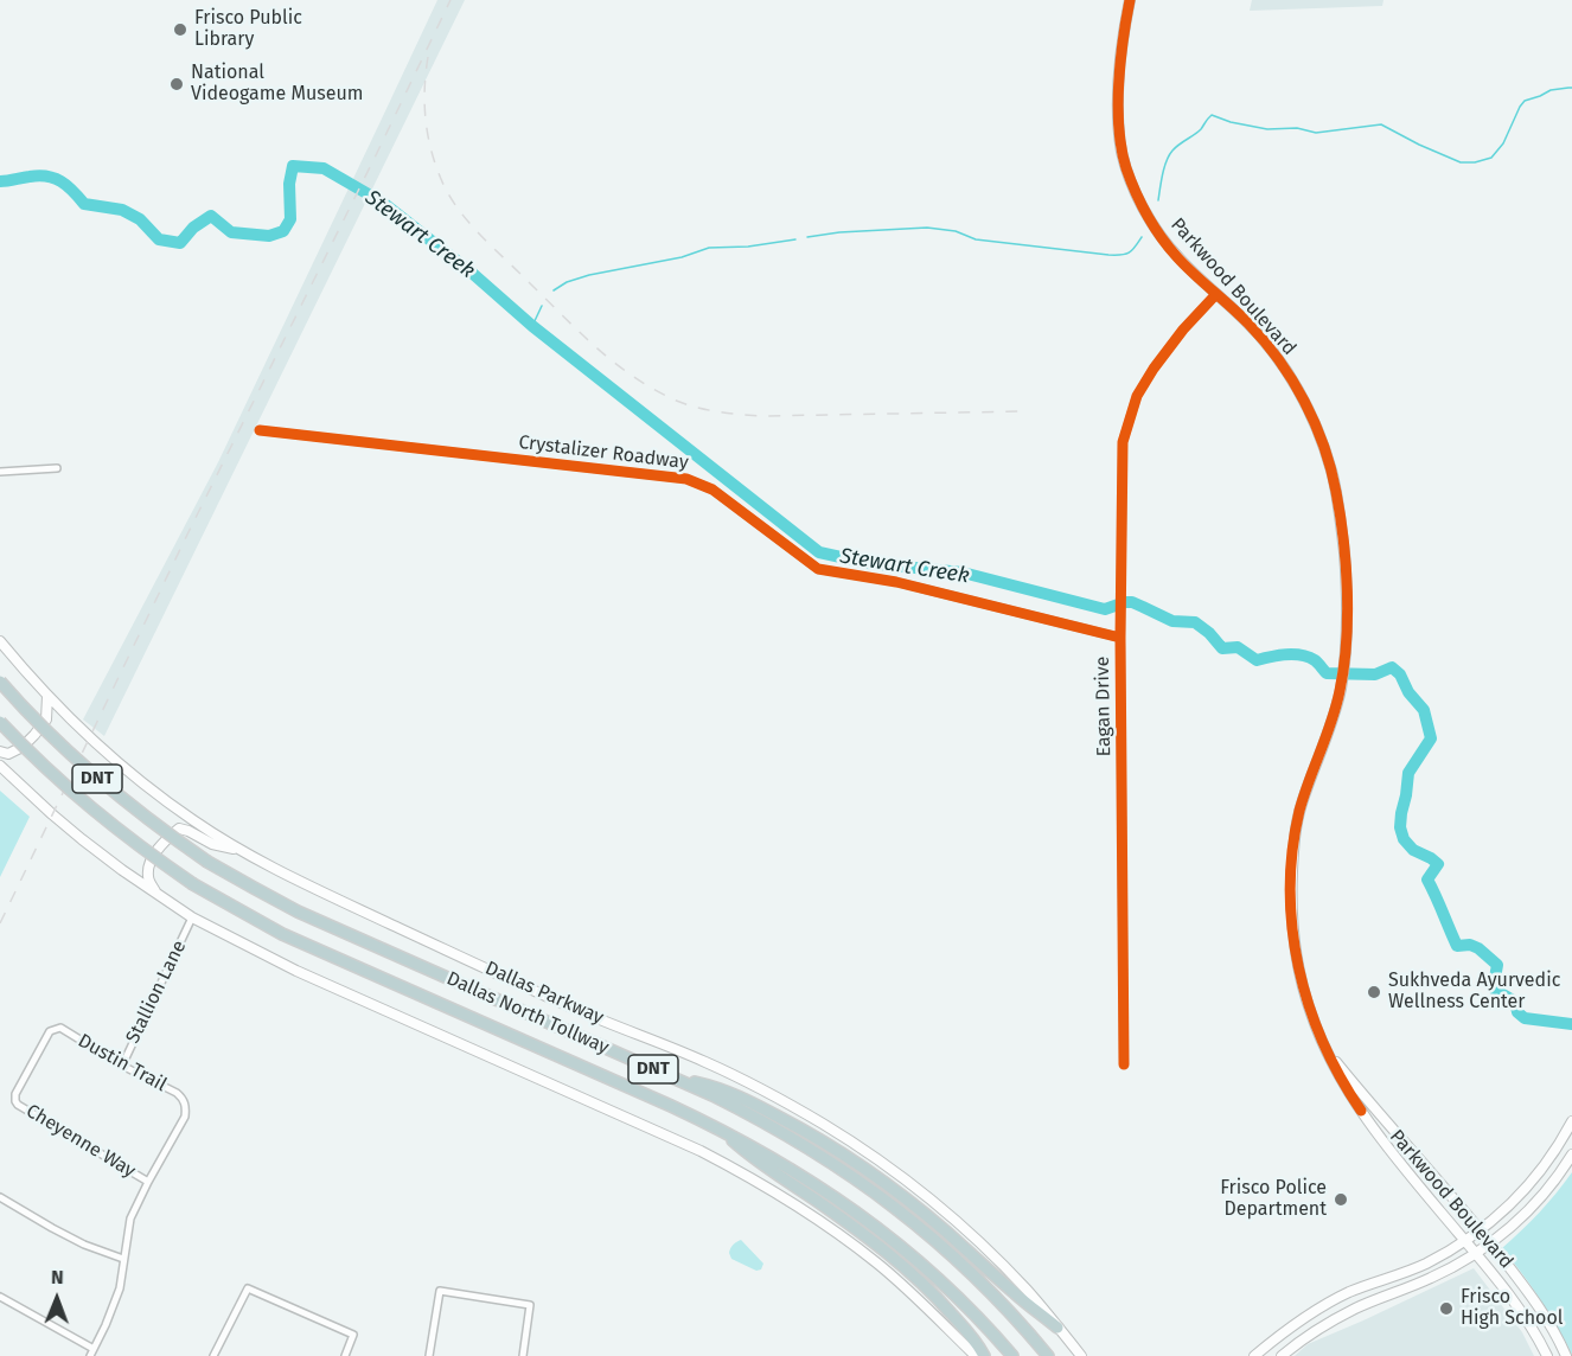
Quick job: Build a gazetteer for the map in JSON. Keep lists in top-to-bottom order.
{
  "streets": {
    "highway": ["DNT", "Dallas North Tollway"],
    "main road": ["Parkwood Boulevard", "Dallas Parkway"],
    "street": [
      "Crystalizer Roadway",
      "Eagan Drive",
      "Stallion Lane",
      "Dustin Trail",
      "Cheyenne Way"
    ]
  },
  "crossings": [
    ["Parkwood Boulevard", "Eagan Drive"],
    ["Crystalizer Roadway", "Eagan Drive"],
    ["Stallion Lane", "Dustin Trail"],
    ["Dustin Trail", "Cheyenne Way"]
  ],
  "water": ["Stewart Creek"],
  "places": [
    "Frisco Public Library",
    "National Videogame Museum",
    "Sukhveda Ayurvedic Wellness Center",
    "Frisco Police Department",
    "Frisco High School"
  ],
  "north": "top"
}
